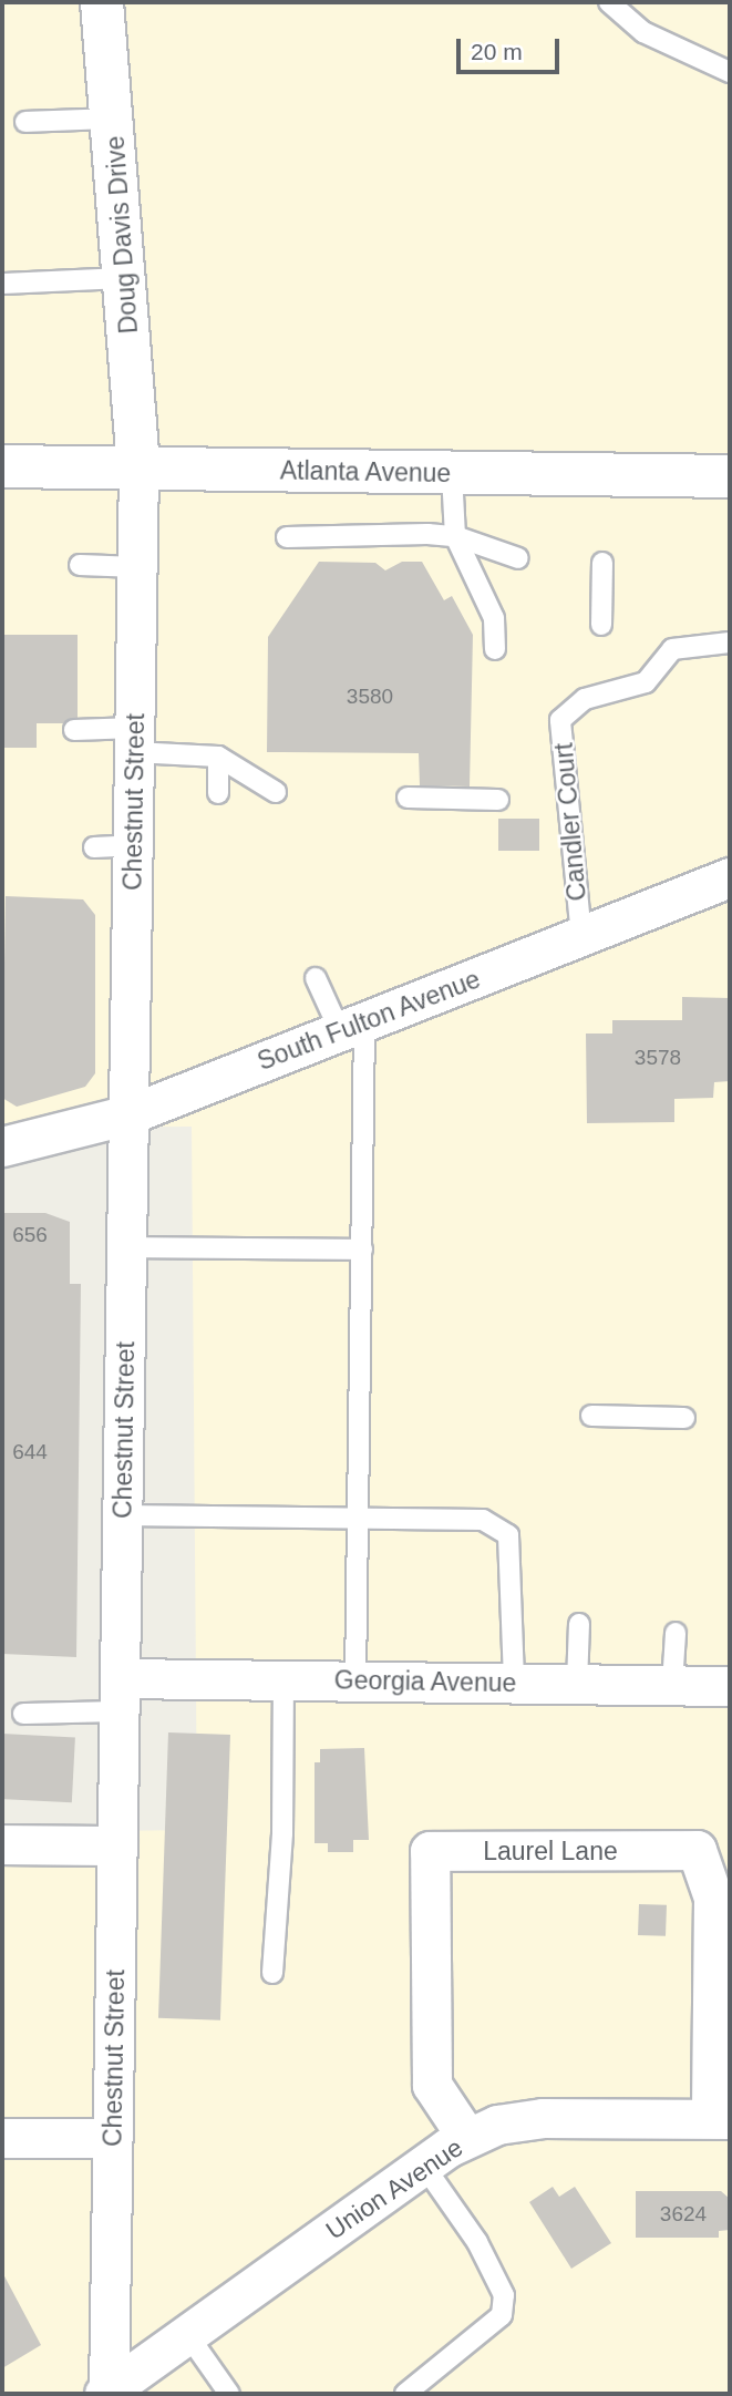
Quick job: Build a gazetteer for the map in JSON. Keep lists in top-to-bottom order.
{
  "streets": {
    "street": [
      "Doug Davis Drive",
      "Atlanta Avenue",
      "Chestnut Street",
      "South Fulton Avenue",
      "Georgia Avenue",
      "Laurel Lane",
      "Union Avenue"
    ],
    "lane": ["Candler Court"]
  },
  "crossings": [
    ["Doug Davis Drive", "Atlanta Avenue"],
    ["Doug Davis Drive", "Chestnut Street"],
    ["Atlanta Avenue", "Chestnut Street"],
    ["Chestnut Street", "South Fulton Avenue"],
    ["Chestnut Street", "Georgia Avenue"],
    ["Chestnut Street", "Union Avenue"],
    ["Candler Court", "South Fulton Avenue"],
    ["Laurel Lane", "Union Avenue"]
  ],
  "house_numbers": [
    "3580",
    "3578",
    "656",
    "644",
    "3624"
  ],
  "scale_bar": "20 m"
}
